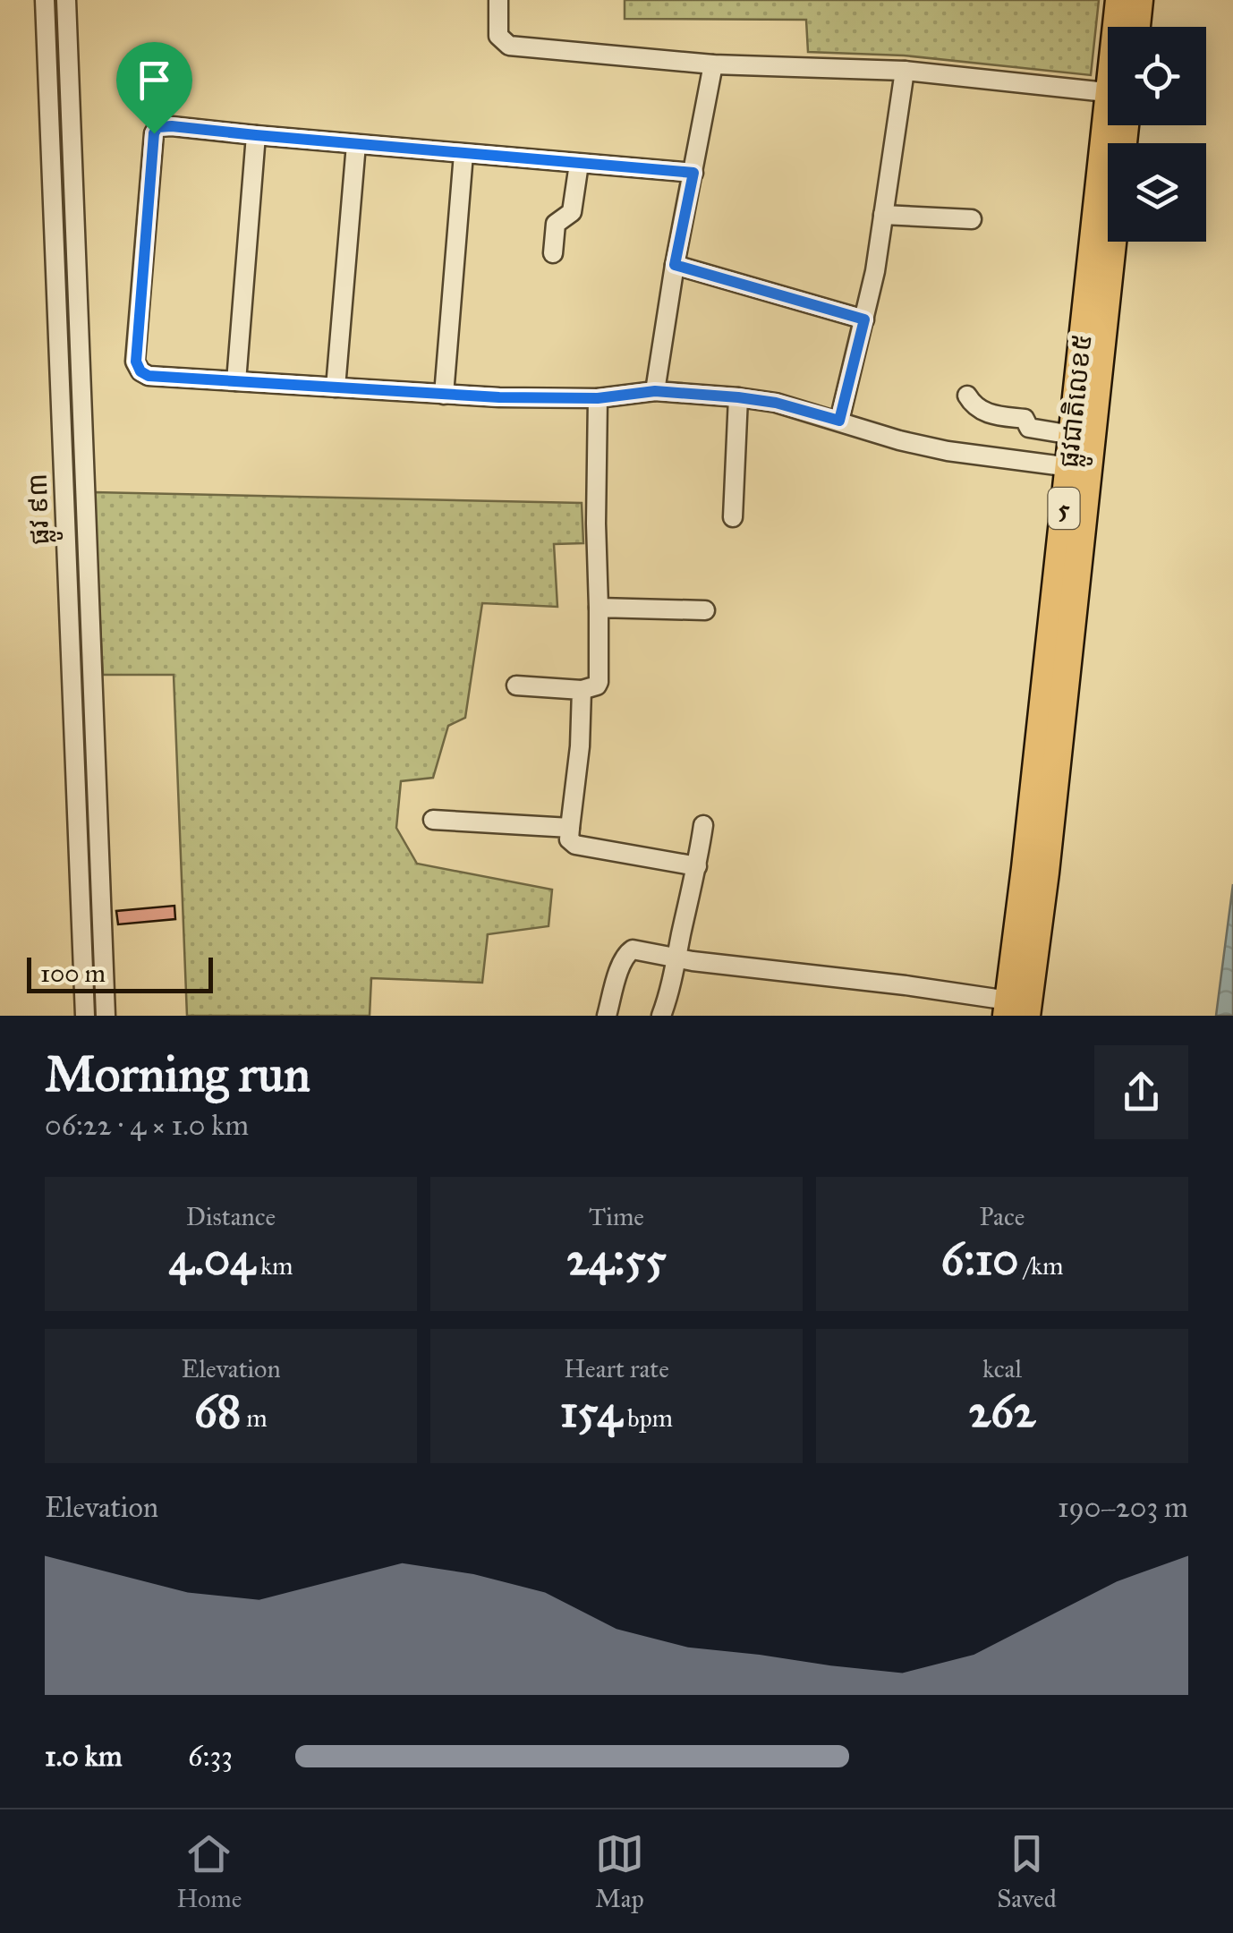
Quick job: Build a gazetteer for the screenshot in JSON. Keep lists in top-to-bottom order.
{
  "streets": {
    "highway": ["ផ្លូវជាតិលេខ៥", "5"],
    "street": ["ផ្លូវ ៩៣"]
  },
  "scale_bar": "100 m",
  "page": {
    "scale": "100 m",
    "heading": ["Morning run", "06:22 · 4 × 1.0 km"],
    "stats": [
      ["Distance", "4.04 km"],
      ["Time", "24:55"],
      ["Pace", "6:10 /km"],
      ["Elevation", "68 m"],
      ["Heart rate", "154 bpm"],
      ["kcal", "262"]
    ],
    "chart": ["Elevation", "190–203 m"],
    "list": [
      {
        "name": "1.0 km",
        "note": "6:33"
      }
    ],
    "tabs": ["Home", "Map", "Saved"]
  }
}
